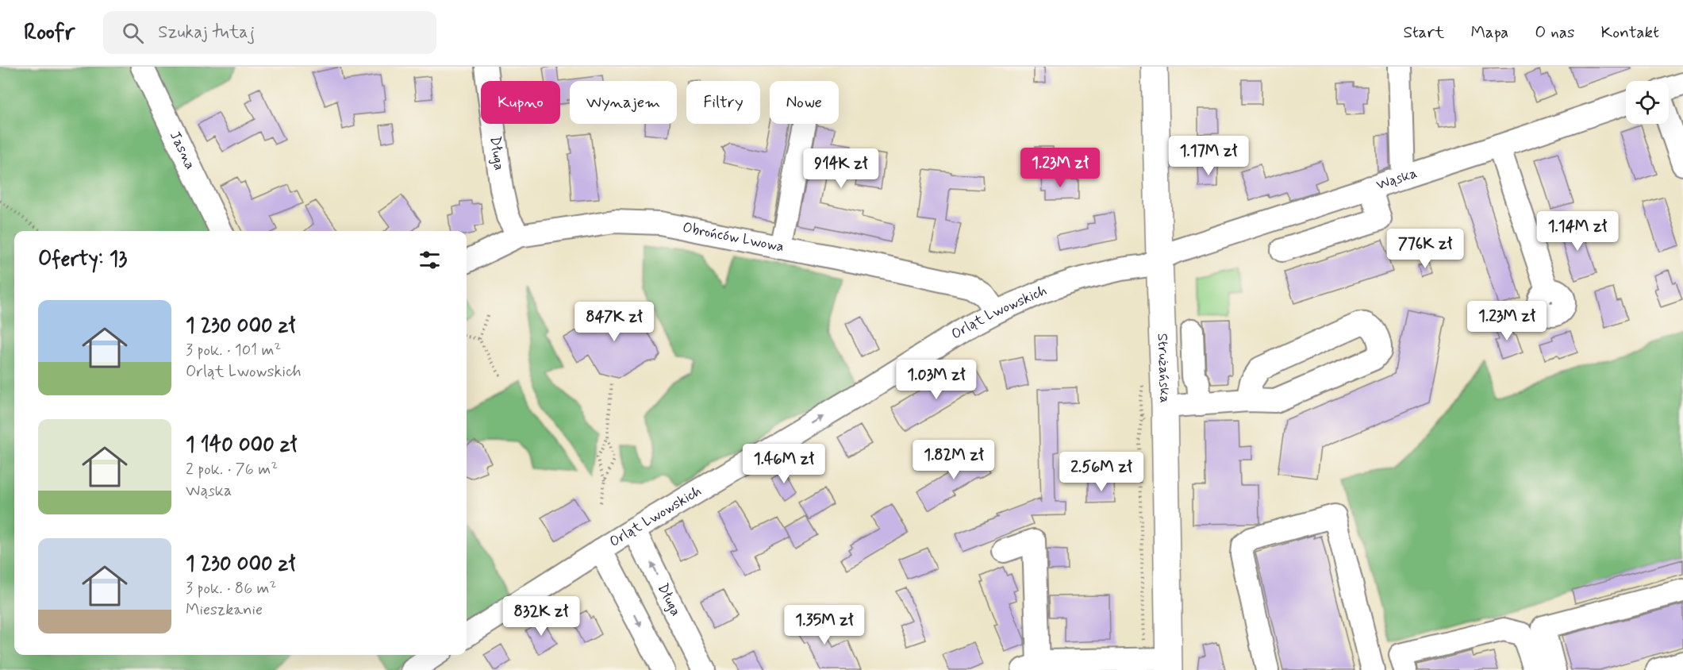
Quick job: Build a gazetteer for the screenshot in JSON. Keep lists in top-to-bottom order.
{
  "streets": {
    "main road": ["Strużańska"],
    "street": [
      "Jasna",
      "Długa",
      "Wąska",
      "Obrońców Lwowa",
      "Orląt Lwowskich"
    ]
  },
  "crossings": [
    ["Długa", "Obrońców Lwowa"],
    ["Długa", "Orląt Lwowskich"],
    ["Wąska", "Orląt Lwowskich"],
    ["Wąska", "Strużańska"],
    ["Obrońców Lwowa", "Orląt Lwowskich"],
    ["Orląt Lwowskich", "Strużańska"]
  ],
  "one_way": ["Orląt Lwowskich"],
  "page": {
    "header": "Roofr",
    "search": "Szukaj tutaj",
    "nav": [
      "Start",
      "Mapa",
      "O nas",
      "Kontakt"
    ],
    "chip": [
      "Kupno",
      "Wynajem",
      "Filtry",
      "Nowe"
    ],
    "price": [
      "1.17M zł",
      "1.23M zł",
      "914K zł",
      "1.14M zł",
      "776K zł",
      "1.23M zł",
      "847K zł",
      "1.03M zł",
      "1.82M zł",
      "1.46M zł",
      "2.56M zł",
      "832K zł",
      "1.35M zł"
    ],
    "heading": "Oferty: 13",
    "list": [
      {
        "name": "1 230 000 zł",
        "note": "3 pok. · 101 m² · Orląt Lwowskich"
      },
      {
        "name": "1 140 000 zł",
        "note": "2 pok. · 76 m² · Wąska"
      },
      {
        "name": "1 230 000 zł",
        "note": "3 pok. · 86 m² · Mieszkanie"
      }
    ]
  }
}
